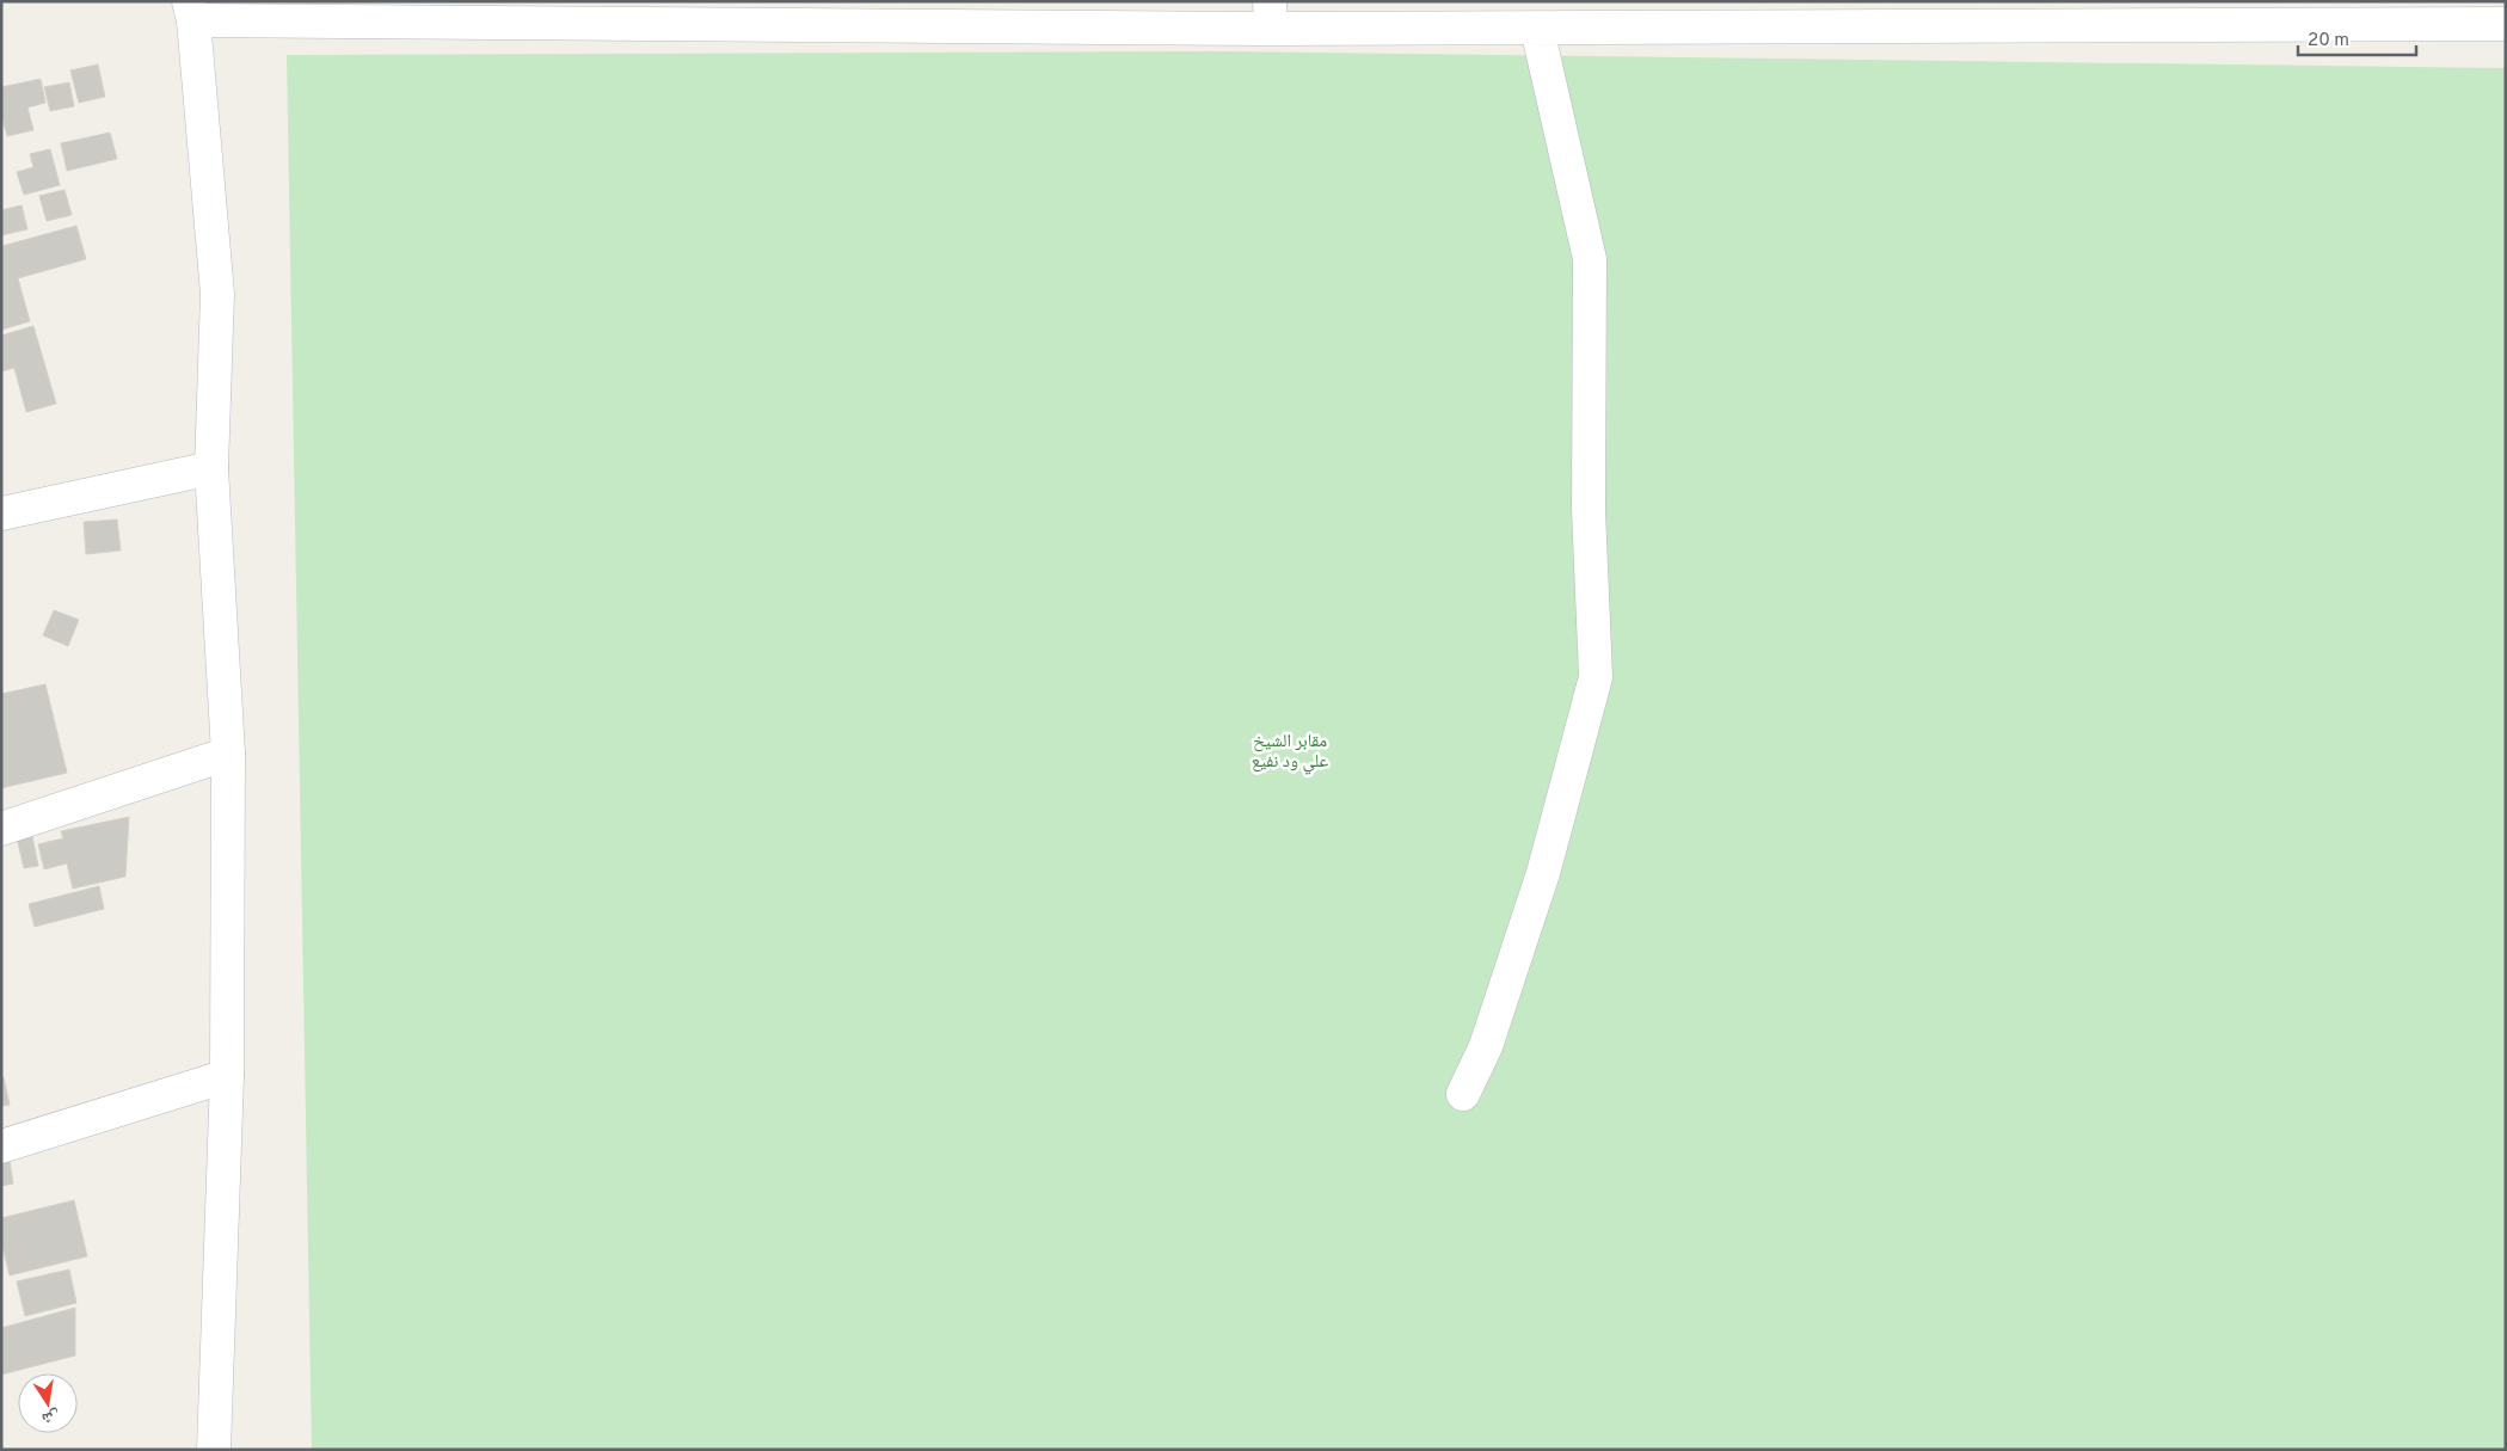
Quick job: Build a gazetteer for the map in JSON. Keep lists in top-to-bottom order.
{
  "parks": ["مقابر الشيخ علي ود نفيع"],
  "scale_bar": "20 m",
  "north": "bottom"
}
